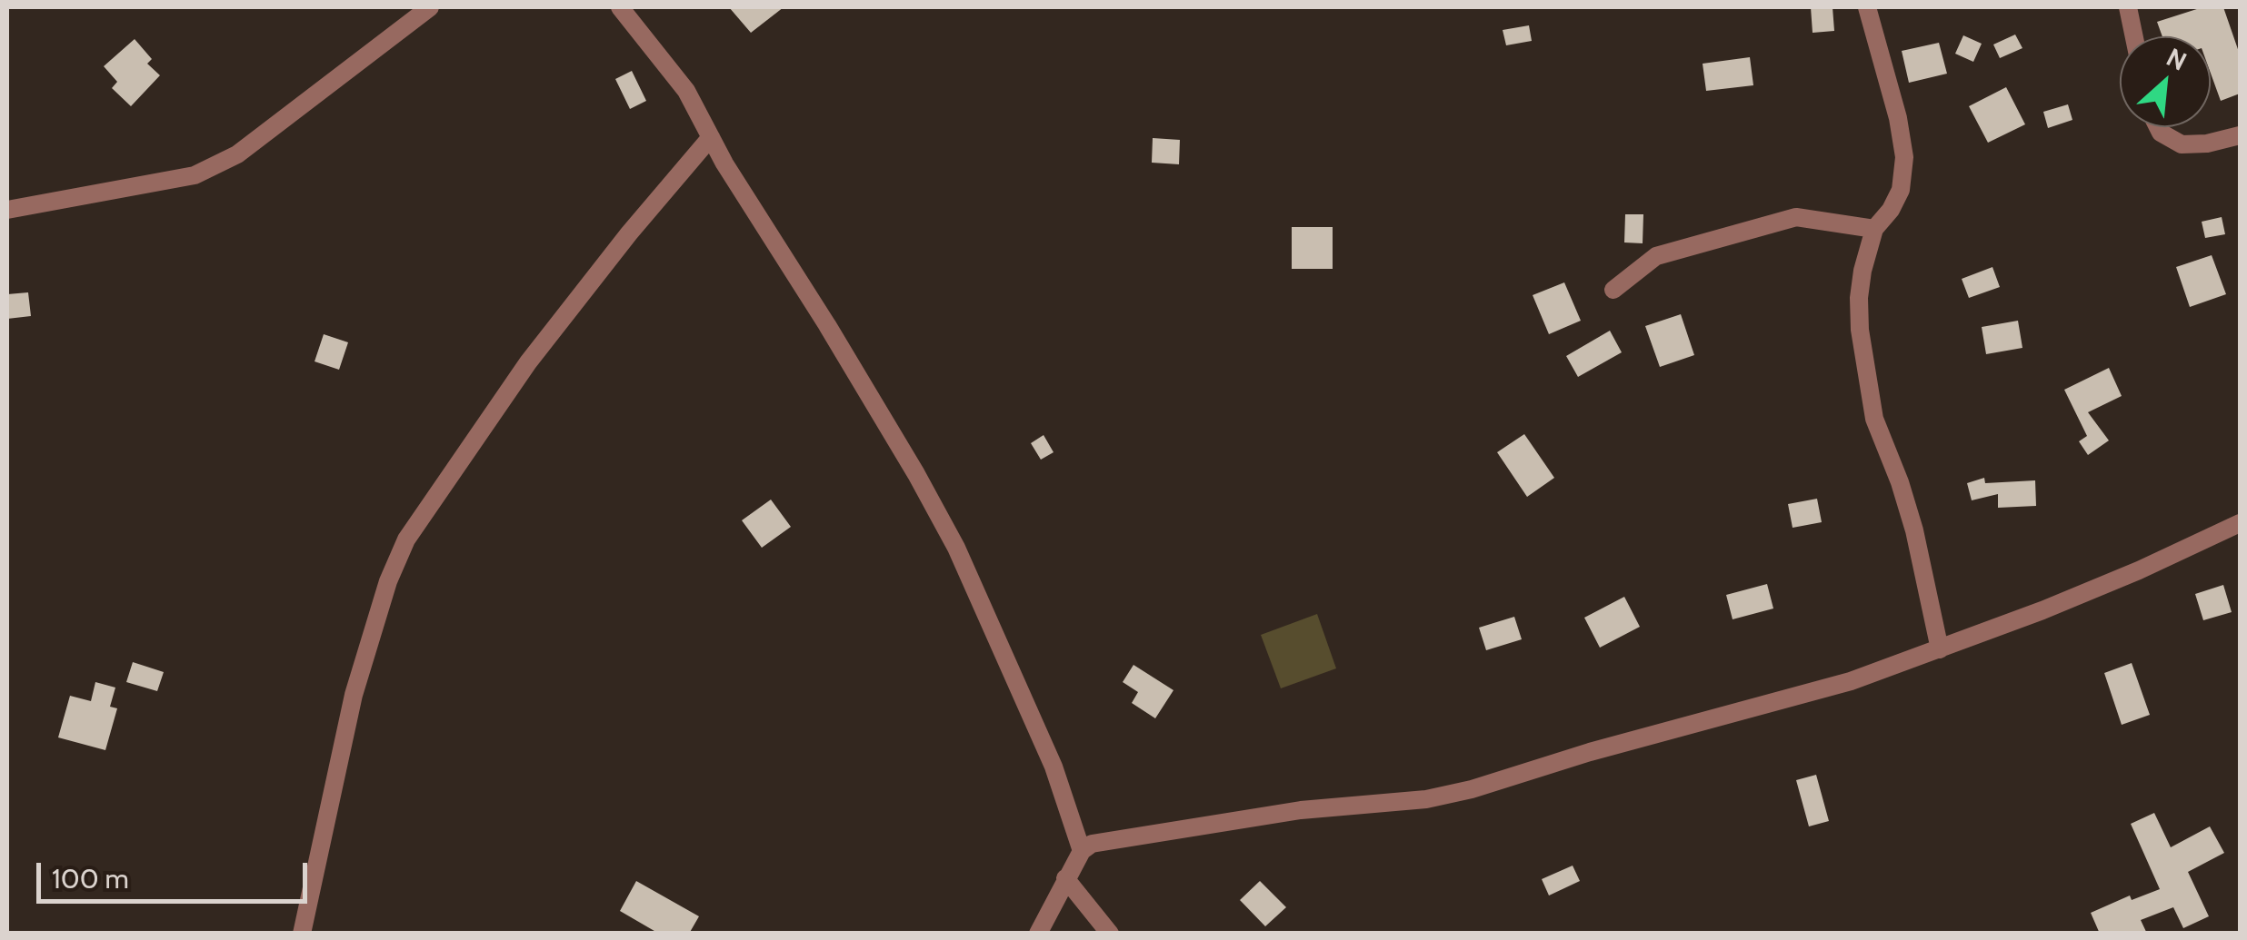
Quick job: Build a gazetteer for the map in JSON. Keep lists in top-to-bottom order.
{
  "scale_bar": "100 m",
  "north": "top right"
}
